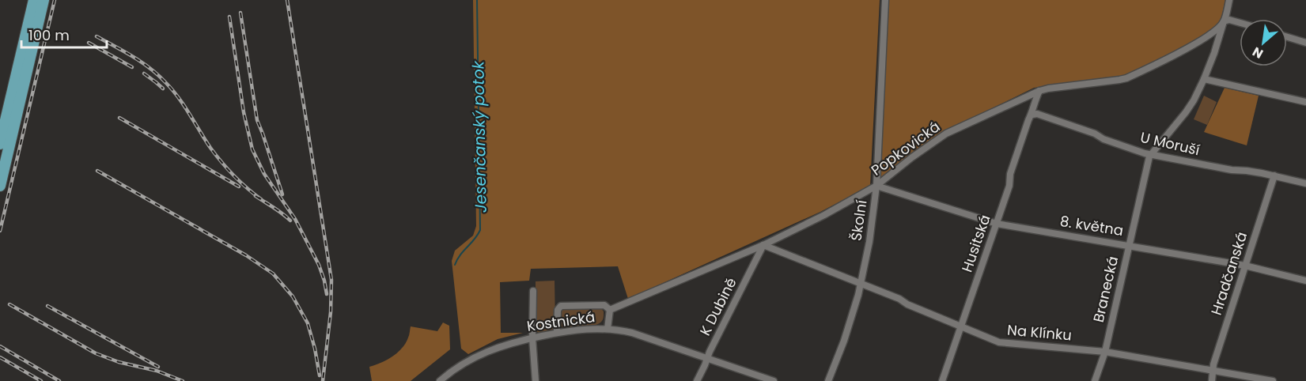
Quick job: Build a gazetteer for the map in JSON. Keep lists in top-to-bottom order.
{
  "streets": {
    "street": [
      "U Moruší",
      "Popkovická",
      "Školní",
      "8. května",
      "Husitská",
      "Hradčanská",
      "Branecká",
      "K Dubině",
      "Kostnická",
      "Na Klínku"
    ]
  },
  "crossings": [
    ["U Moruší", "Husitská"],
    ["U Moruší", "Hradčanská"],
    ["U Moruší", "Branecká"],
    ["Popkovická", "Školní"],
    ["Popkovická", "8. května"],
    ["Popkovická", "Husitská"],
    ["Popkovická", "Branecká"],
    ["Popkovická", "K Dubině"],
    ["Popkovická", "Na Klínku"],
    ["Školní", "8. května"],
    ["Školní", "Na Klínku"],
    ["8. května", "Husitská"],
    ["8. května", "Hradčanská"],
    ["8. května", "Branecká"],
    ["Husitská", "Na Klínku"],
    ["Hradčanská", "Na Klínku"],
    ["Branecká", "Na Klínku"],
    ["K Dubině", "Kostnická"],
    ["K Dubině", "Na Klínku"]
  ],
  "water": ["Jesenčanský potok"],
  "scale_bar": "100 m",
  "north": "bottom left"
}
